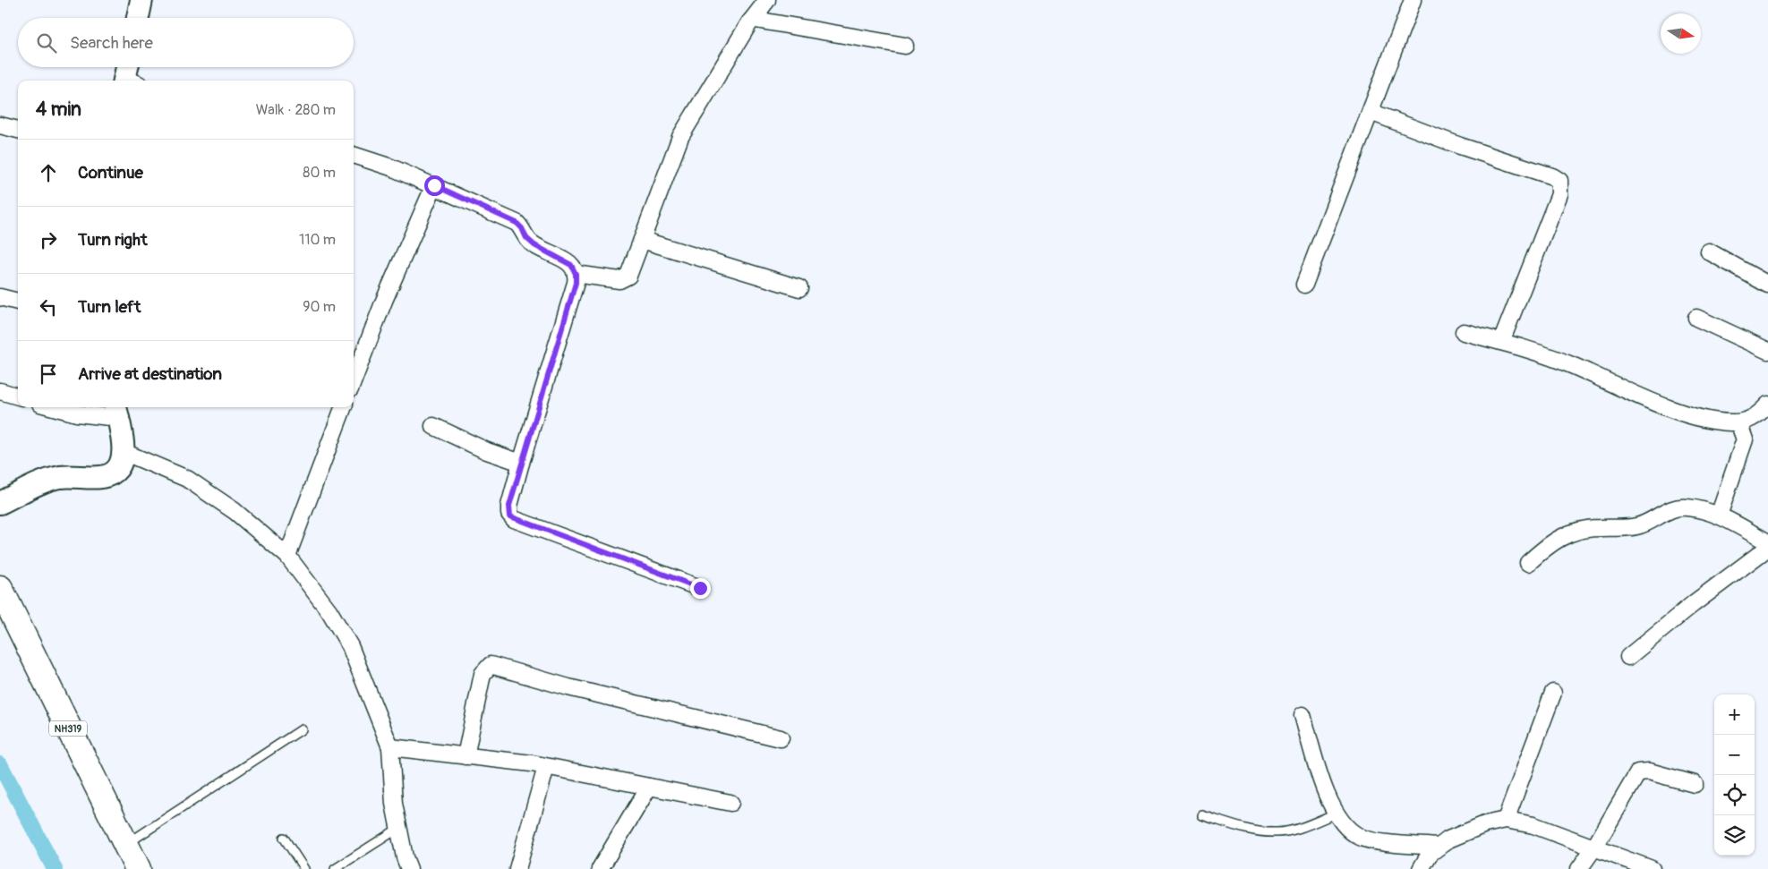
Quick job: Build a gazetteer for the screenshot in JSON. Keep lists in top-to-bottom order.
{
  "streets": {
    "highway": ["NH319"]
  },
  "north": "right",
  "page": {
    "search": "Search here",
    "heading": ["4 min", "Walk · 280 m"],
    "list": [
      ["Continue", "80 m"],
      ["Turn right", "110 m"],
      ["Turn left", "90 m"],
      "Arrive at destination"
    ],
    "map_buttons": ["+", "−"]
  }
}
